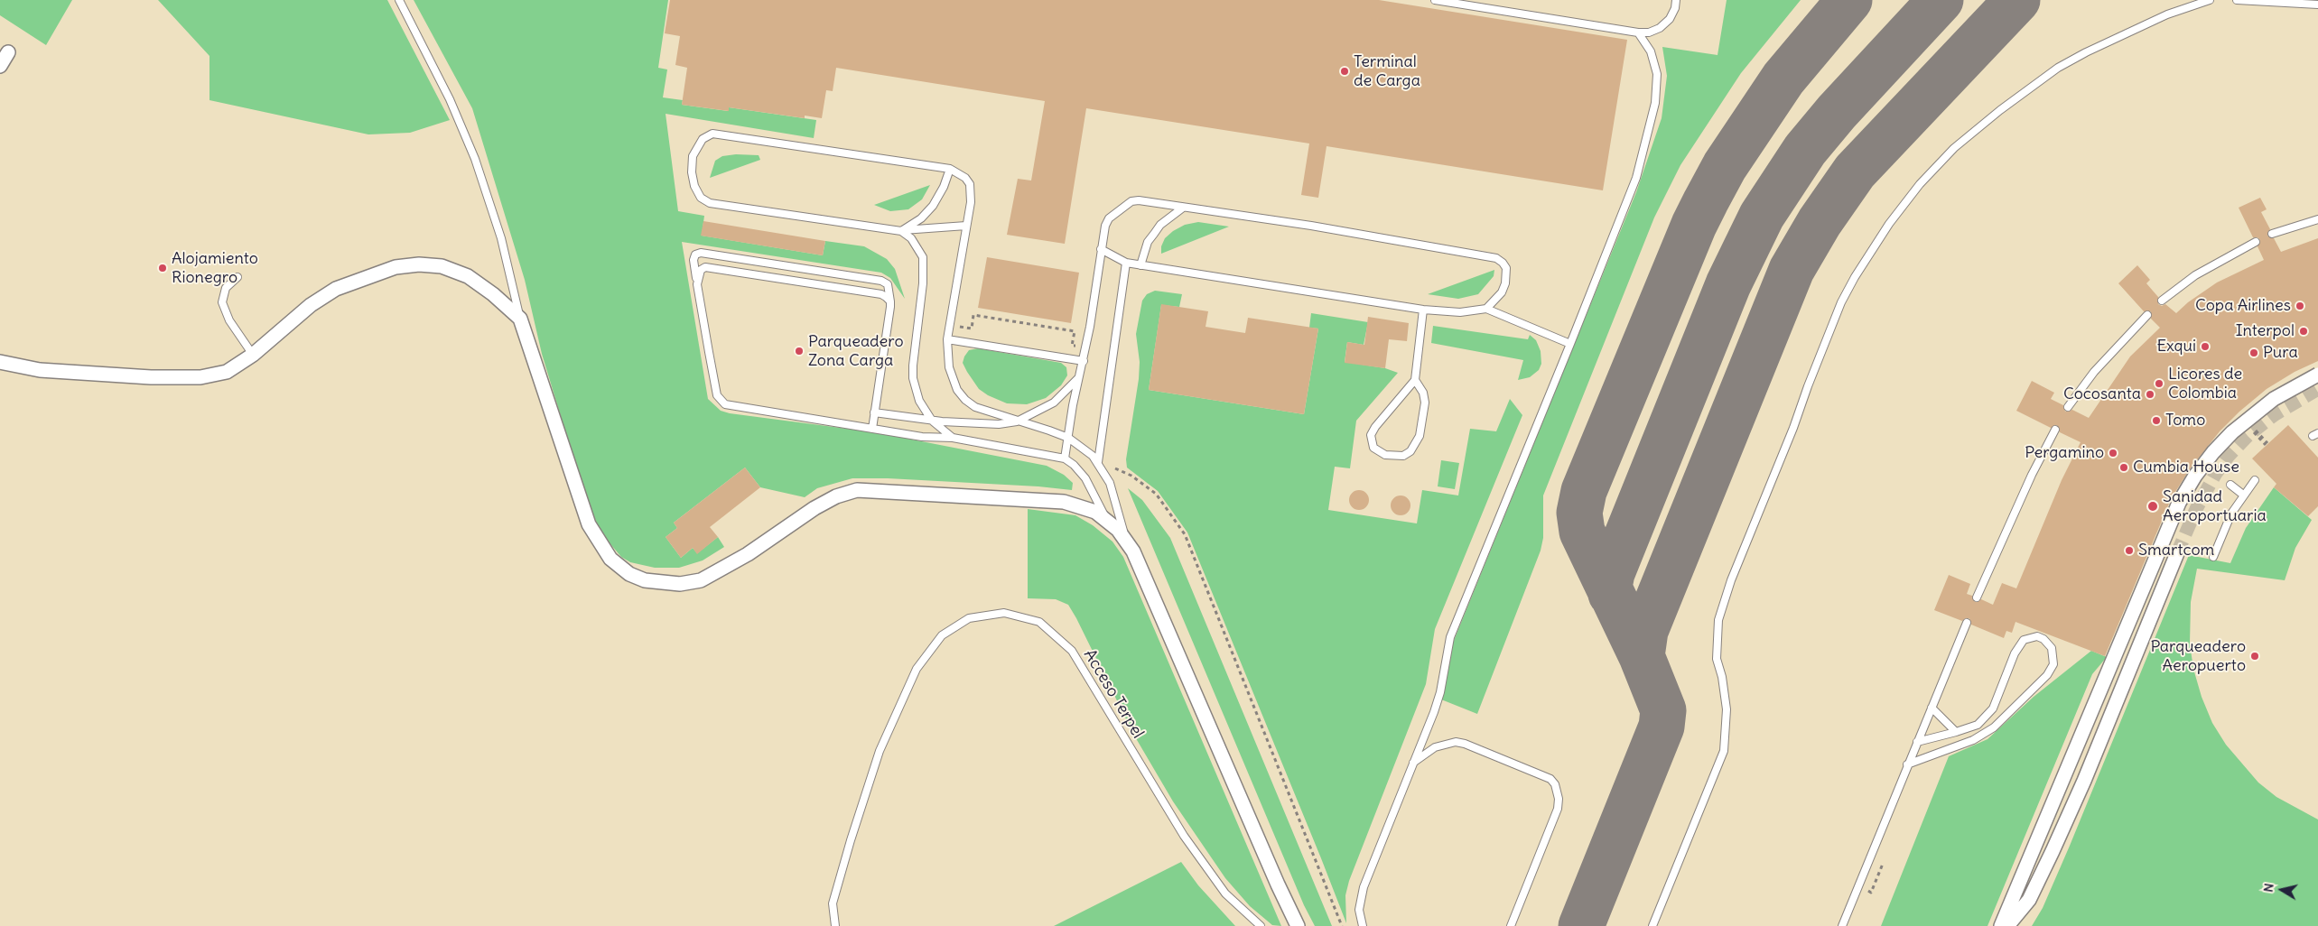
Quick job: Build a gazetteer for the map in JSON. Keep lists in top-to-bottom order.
{
  "streets": {
    "lane": ["Acceso Terpel"]
  },
  "places": [
    "Terminal de Carga",
    "Alojamiento Rionegro",
    "Copa Airlines",
    "Interpol",
    "Exqui",
    "Parqueadero Zona Carga",
    "Pura",
    "Licores de Colombia",
    "Cocosanta",
    "Tomo",
    "Pergamino",
    "Cumbia House",
    "Sanidad Aeroportuaria",
    "Smartcom",
    "Parqueadero Aeropuerto"
  ],
  "north": "left"
}
